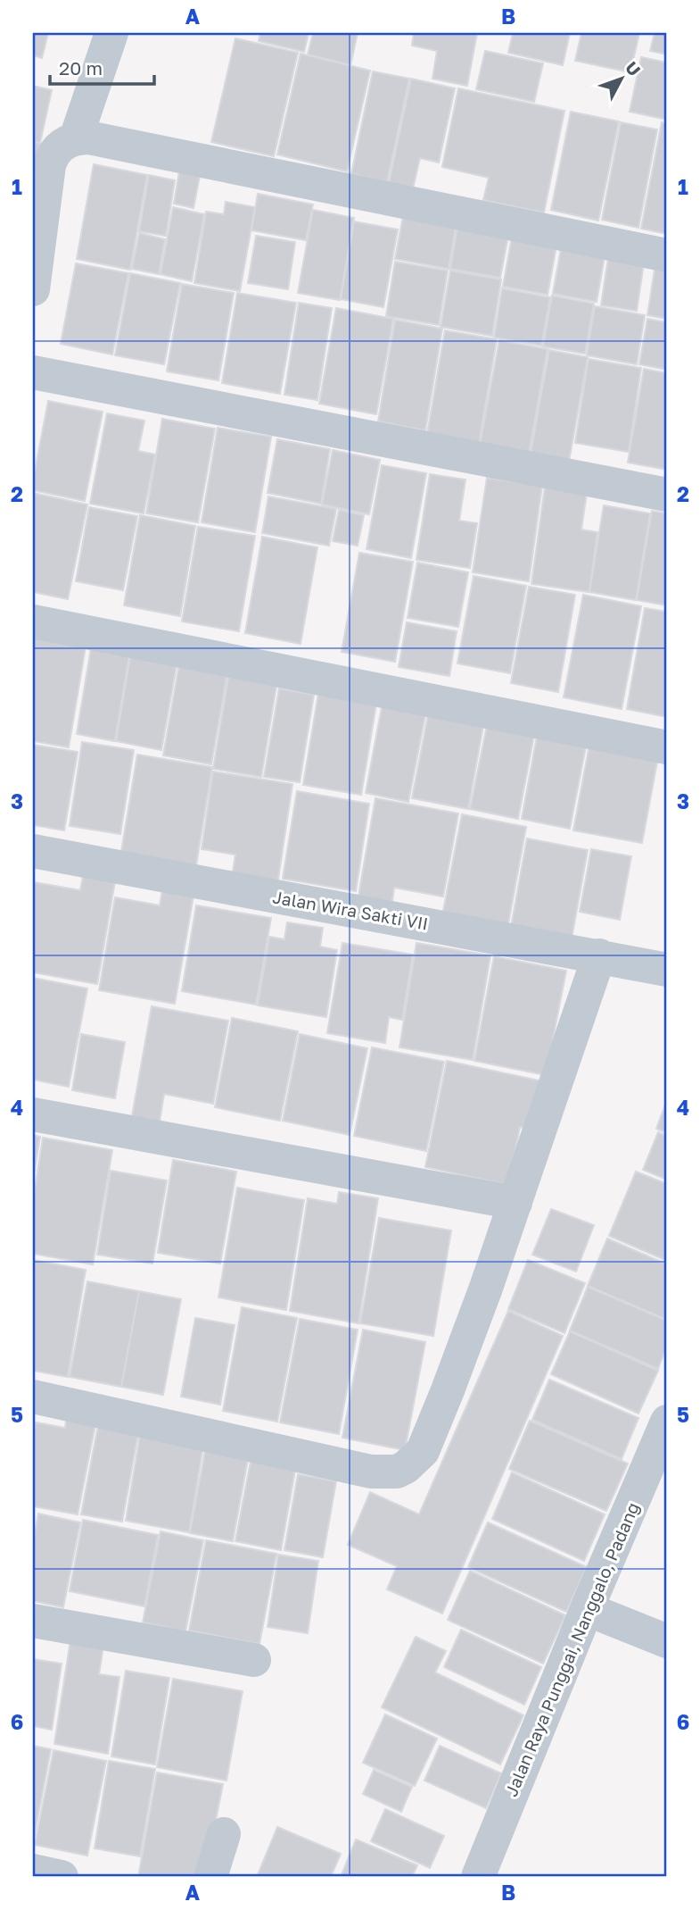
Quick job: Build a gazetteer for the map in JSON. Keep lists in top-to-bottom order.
{
  "streets": {
    "street": ["Jalan Wira Sakti VII", "Jalan Raya Punggai, Nanggalo, Padang"]
  },
  "scale_bar": "20 m",
  "north": "top right",
  "grid": {
    "columns": ["A", "B"],
    "rows": [
      "1",
      "2",
      "3",
      "4",
      "5",
      "6"
    ]
  }
}
